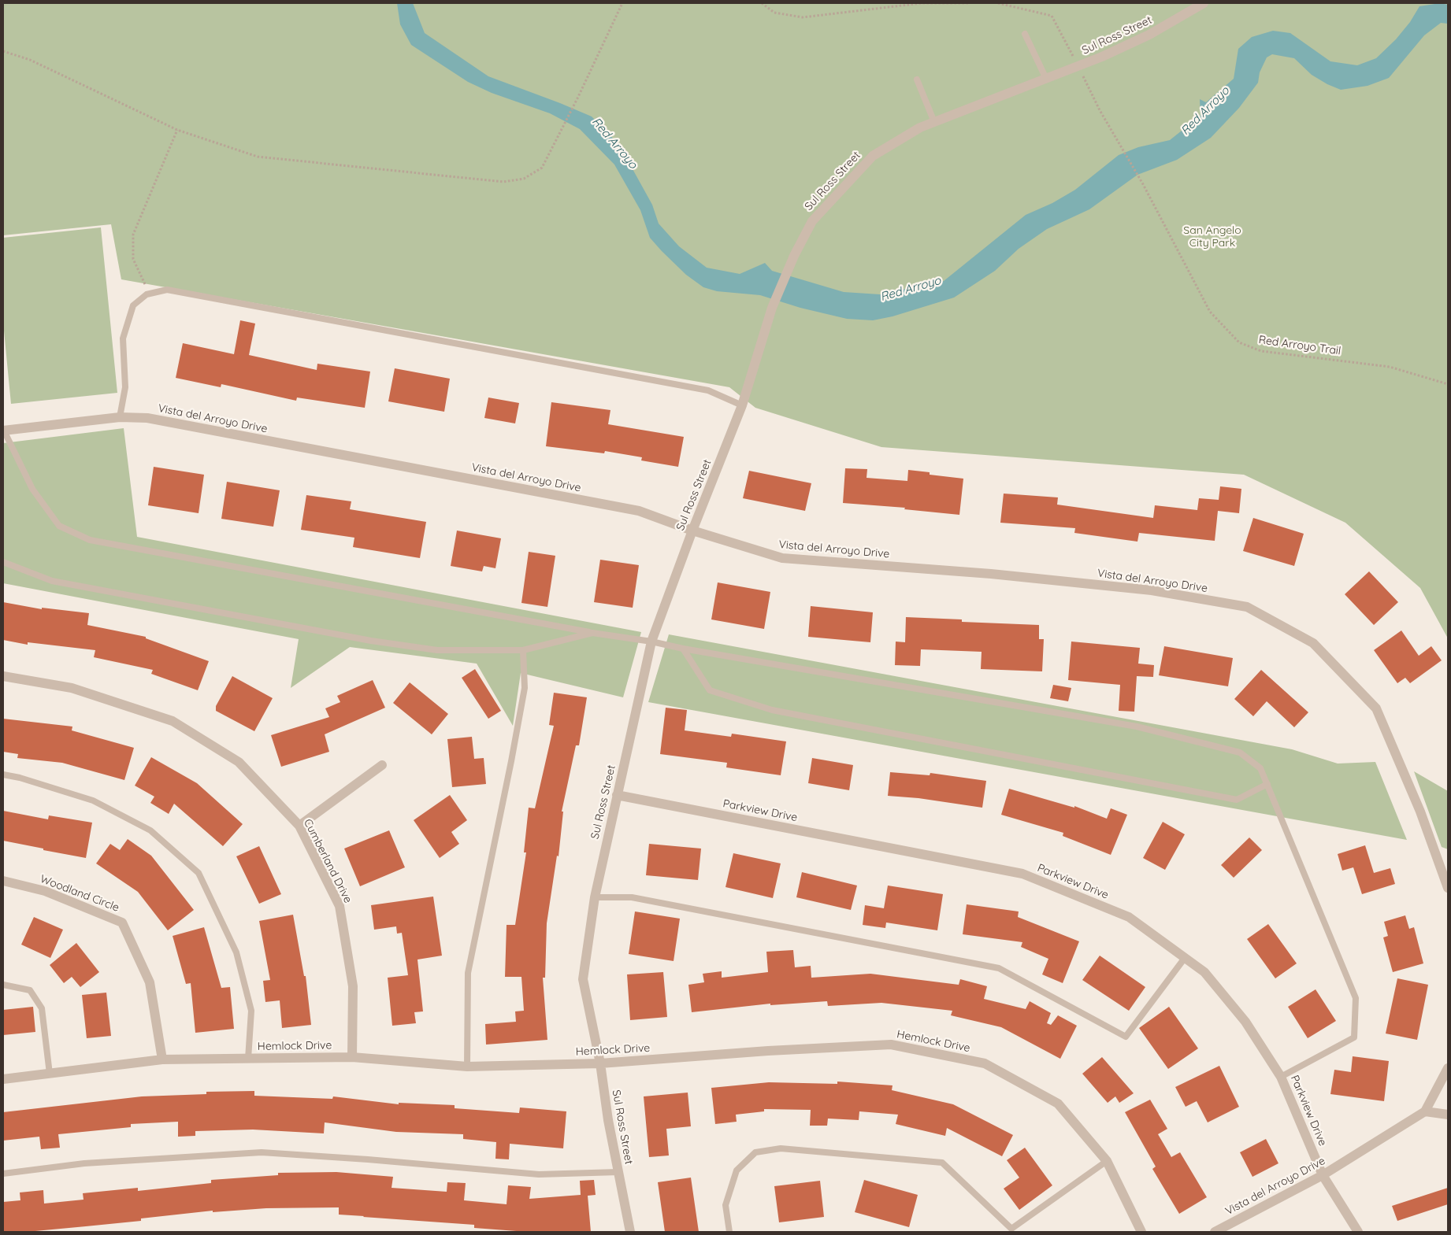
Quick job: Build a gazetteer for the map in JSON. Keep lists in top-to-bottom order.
{
  "streets": {
    "street": [
      "Sul Ross Street",
      "Vista del Arroyo Drive",
      "Parkview Drive",
      "Cumberland Drive",
      "Woodland Circle",
      "Hemlock Drive"
    ],
    "path": ["Red Arroyo Trail"]
  },
  "crossings": [
    ["Sul Ross Street", "Vista del Arroyo Drive"],
    ["Sul Ross Street", "Parkview Drive"],
    ["Sul Ross Street", "Hemlock Drive"],
    ["Vista del Arroyo Drive", "Parkview Drive"],
    ["Cumberland Drive", "Hemlock Drive"],
    ["Woodland Circle", "Hemlock Drive"]
  ],
  "water": ["Red Arroyo"],
  "parks": ["San Angelo City Park"]
}
